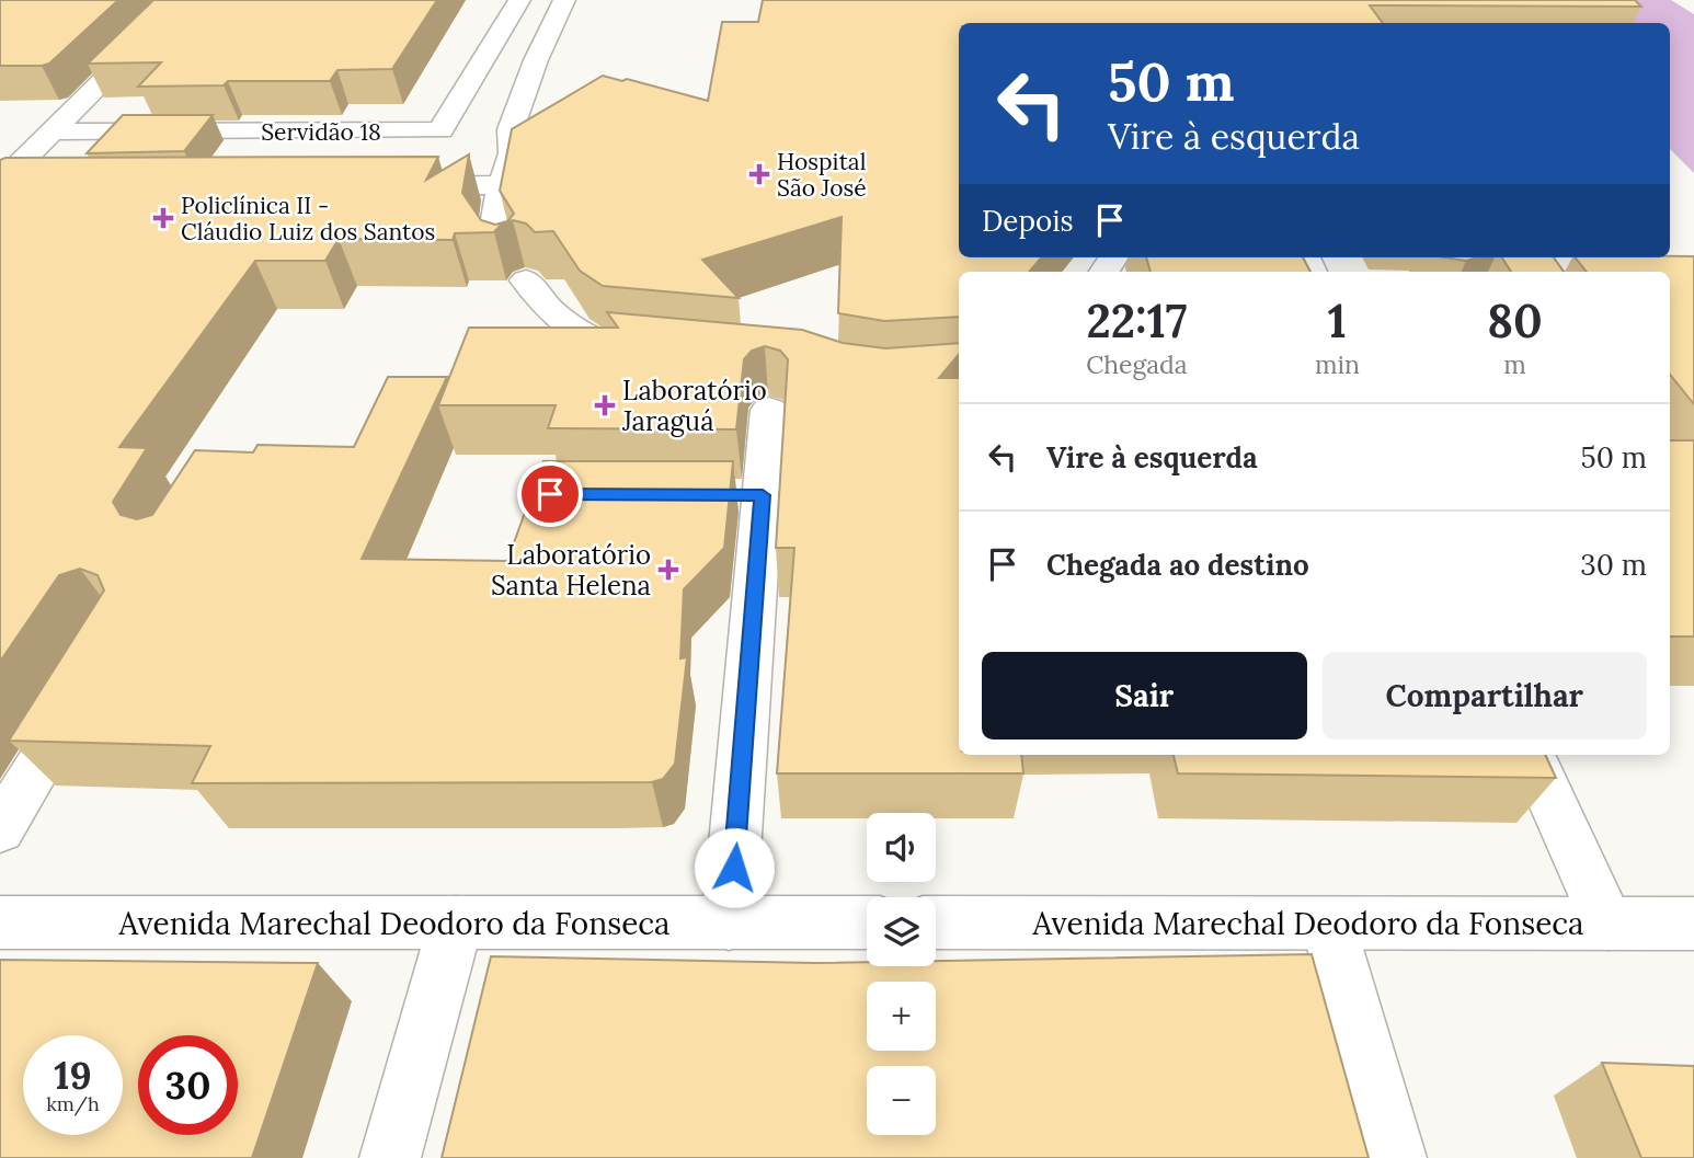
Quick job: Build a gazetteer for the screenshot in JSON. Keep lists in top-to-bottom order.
{
  "streets": {
    "street": ["Servidão 18", "Avenida Marechal Deodoro da Fonseca"]
  },
  "places": {
    "health": [
      "Hospital São José",
      "Policlínica II - Cláudio Luiz dos Santos",
      "Laboratório Jaraguá",
      "Laboratório Santa Helena"
    ]
  },
  "page": {
    "turn": ["50 m", "Vire à esquerda"],
    "then": "Depois",
    "eta": [
      "22:17",
      "Chegada",
      "1",
      "min",
      "80",
      "m"
    ],
    "list": [
      {
        "name": "Vire à esquerda",
        "value": "50 m"
      },
      {
        "name": "Chegada ao destino",
        "value": "30 m"
      }
    ],
    "buttons": ["Sair", "Compartilhar"],
    "map_buttons": ["+", "−"],
    "speed": "19 km/h",
    "limit": "30"
  }
}
